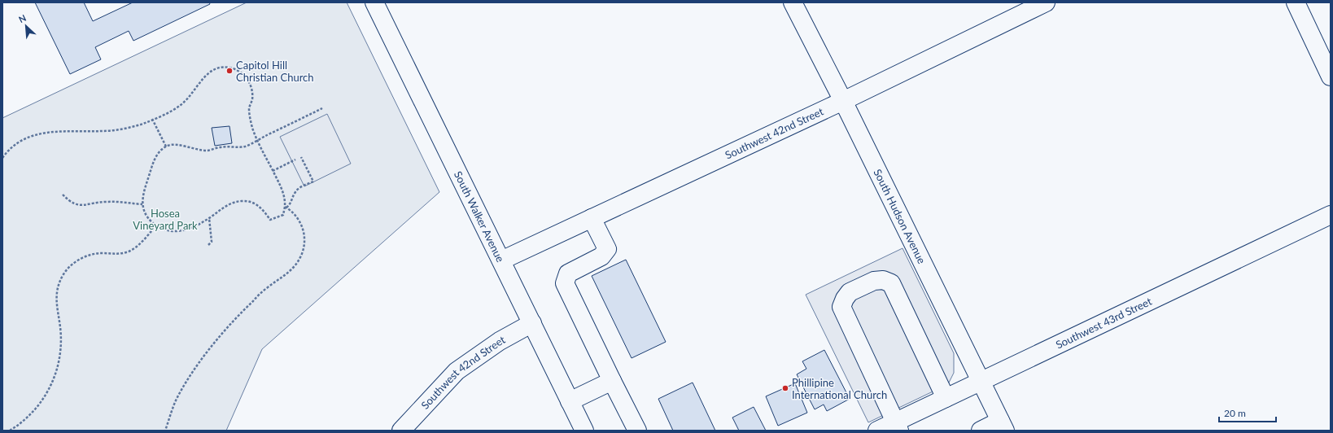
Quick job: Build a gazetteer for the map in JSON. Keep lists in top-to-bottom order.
{
  "streets": {
    "street": [
      "Southwest 42nd Street",
      "South Hudson Avenue",
      "South Walker Avenue",
      "Southwest 43rd Street"
    ]
  },
  "crossings": [
    ["Southwest 42nd Street", "South Hudson Avenue"],
    ["Southwest 42nd Street", "South Walker Avenue"],
    ["South Hudson Avenue", "Southwest 43rd Street"]
  ],
  "parks": ["Hosea Vineyard Park"],
  "places": ["Capitol Hill Christian Church", "Phillipine International Church"],
  "scale_bar": "20 m",
  "north": "top left"
}
